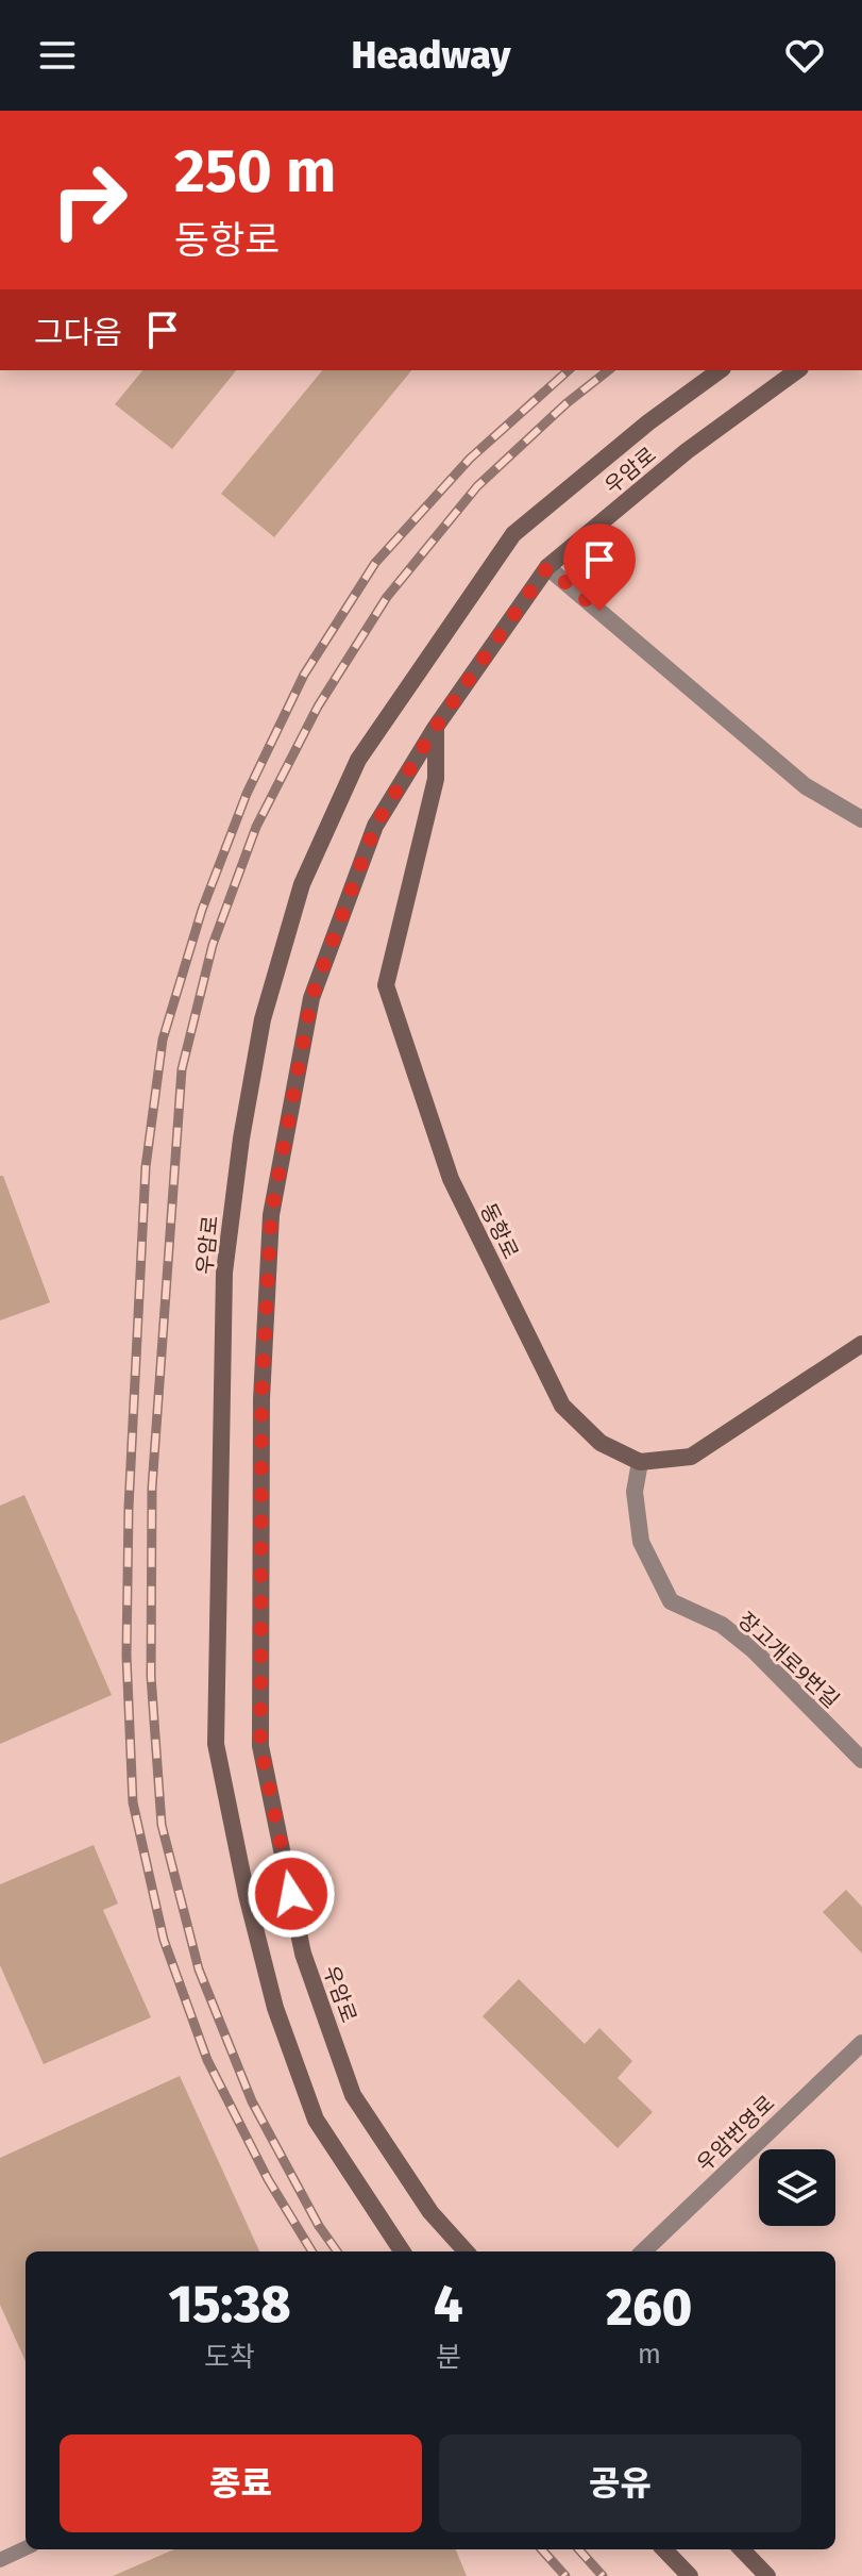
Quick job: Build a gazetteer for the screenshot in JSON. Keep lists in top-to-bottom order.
{
  "streets": {
    "main road": ["우암로", "동항로"],
    "street": ["장고개로9번길", "우암번영로"]
  },
  "crossings": [
    ["우암로", "동항로"],
    ["동항로", "장고개로9번길"]
  ],
  "page": {
    "header": "Headway",
    "turn": ["250 m", "동항로"],
    "then": "그다음",
    "eta": [
      "15:38",
      "도착",
      "4",
      "분",
      "260",
      "m"
    ],
    "buttons": ["종료", "공유"]
  }
}
